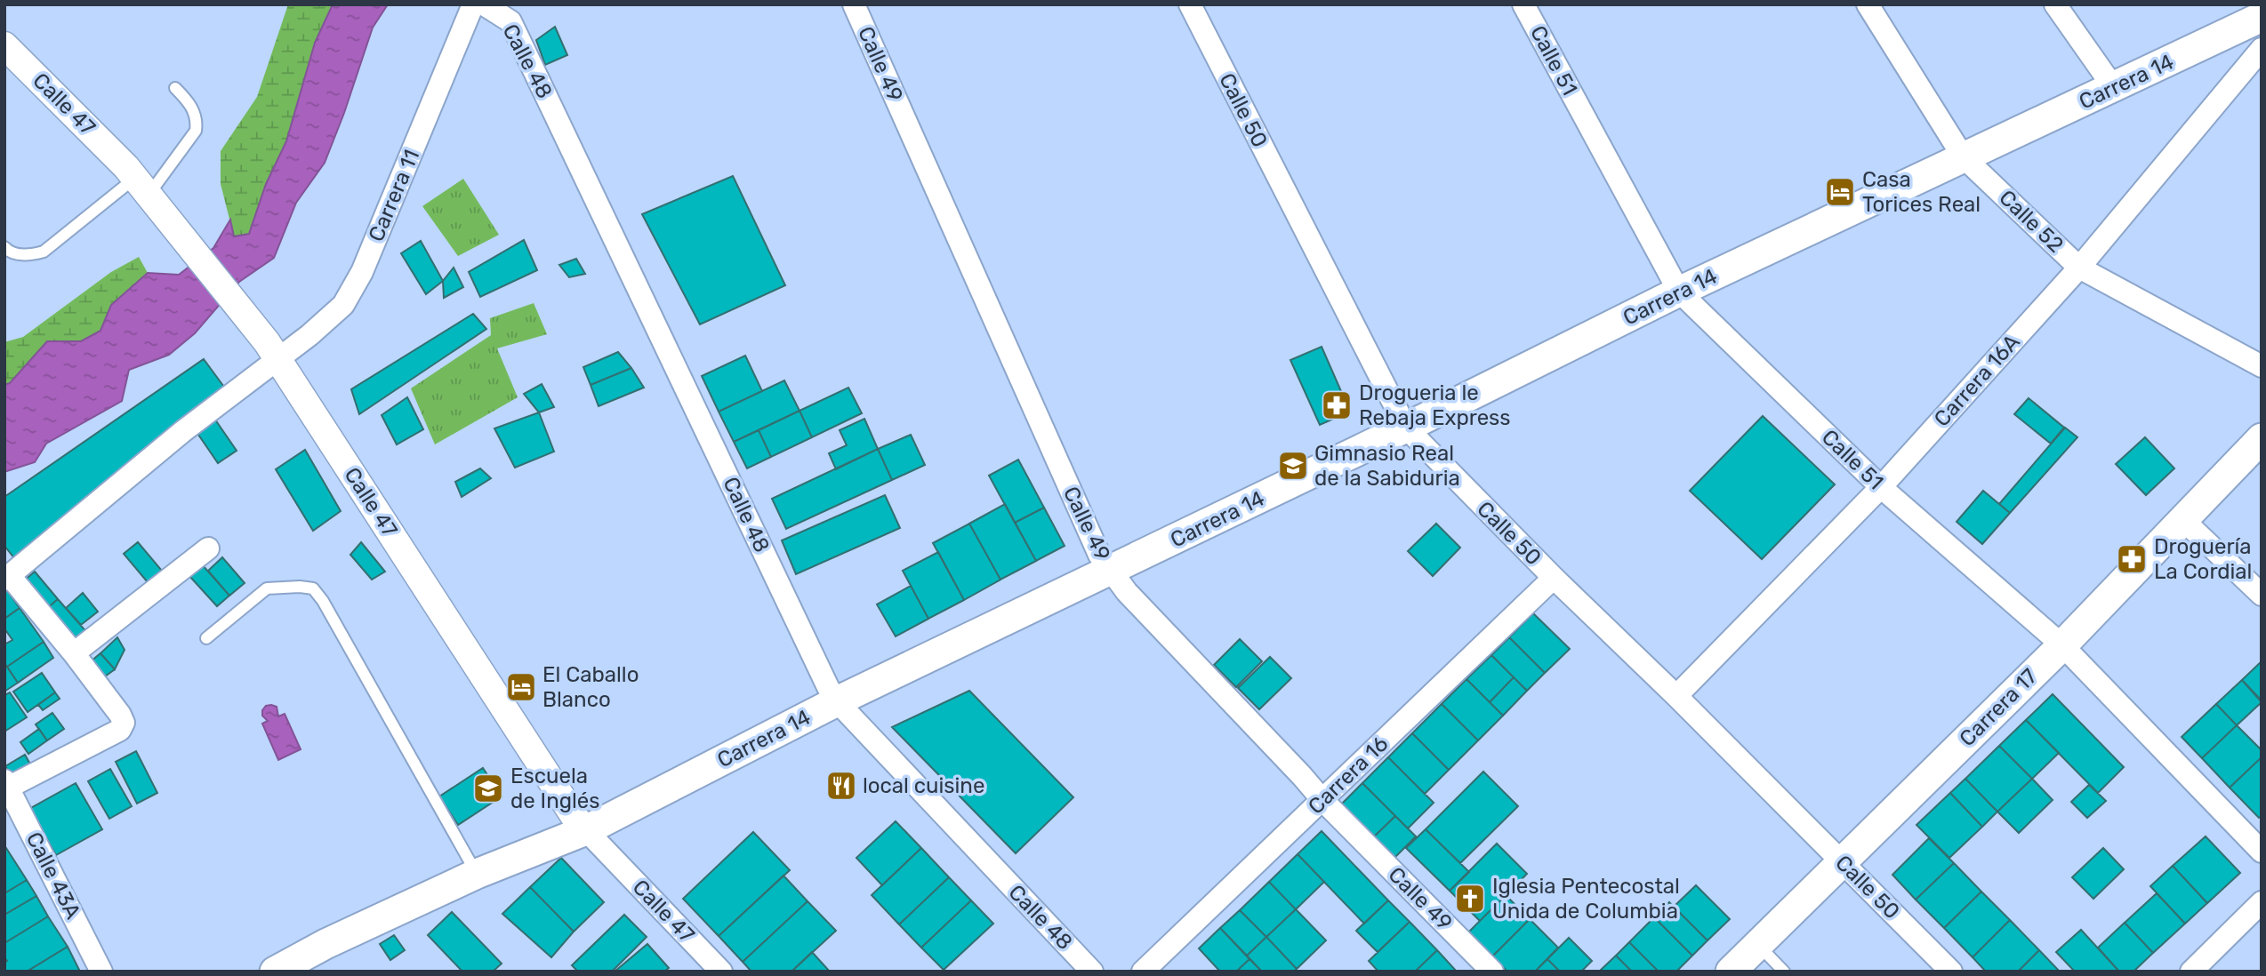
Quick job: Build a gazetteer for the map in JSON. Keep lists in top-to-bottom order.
{
  "streets": {
    "main road": ["Carrera 14", "Carrera 17"],
    "street": [
      "Calle 51",
      "Calle 48",
      "Calle 49",
      "Calle 47",
      "Calle 50",
      "Carrera 11",
      "Calle 52",
      "Carrera 16A",
      "Carrera 16",
      "Calle 43A"
    ]
  },
  "crossings": [
    ["Calle 51", "Carrera 14"],
    ["Calle 51", "Carrera 16A"],
    ["Calle 51", "Carrera 17"],
    ["Calle 48", "Carrera 14"],
    ["Calle 49", "Carrera 14"],
    ["Calle 49", "Carrera 16"],
    ["Carrera 14", "Calle 47"],
    ["Carrera 14", "Calle 50"],
    ["Carrera 14", "Calle 52"],
    ["Calle 47", "Carrera 11"],
    ["Calle 50", "Carrera 16A"],
    ["Calle 50", "Carrera 17"],
    ["Calle 50", "Carrera 16"],
    ["Calle 52", "Carrera 16A"]
  ],
  "places": {
    "hotel": ["Casa Torices Real", "El Caballo Blanco"],
    "pharmacy": ["Drogueria le Rebaja Express", "Droguería La Cordial"],
    "school or university": ["Gimnasio Real de la Sabiduria", "Escuela de Inglés"],
    "restaurant": ["local cuisine"],
    "church": ["Iglesia Pentecostal Unida de Columbia"]
  }
}
